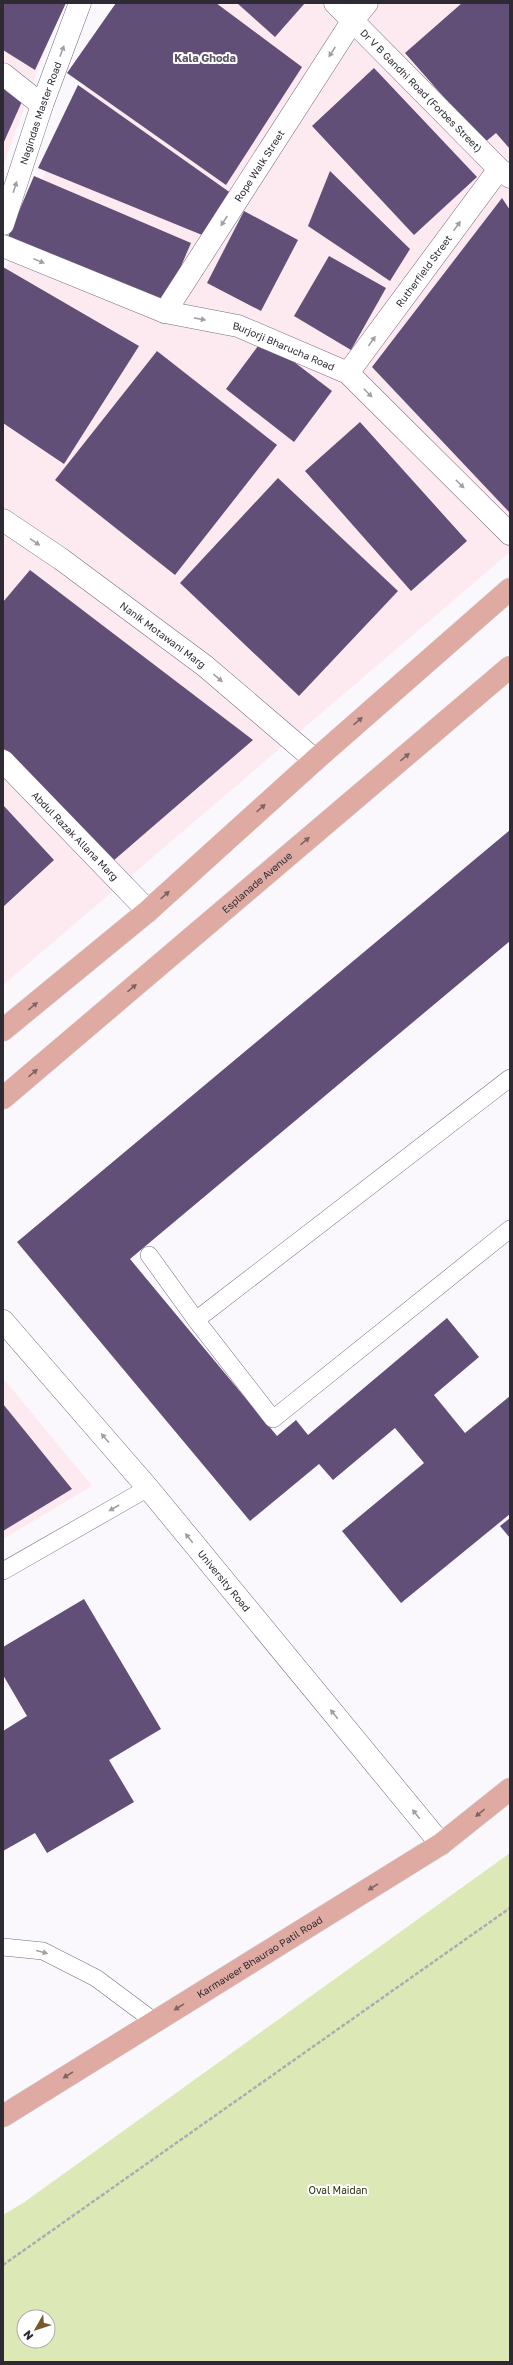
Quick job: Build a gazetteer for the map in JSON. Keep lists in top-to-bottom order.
{
  "streets": {
    "main road": ["Esplanade Avenue", "Karmaveer Bhaurao Patil Road"],
    "street": [
      "Dr V B Gandhi Road (Forbes Street)",
      "Nagindas Master Road",
      "Rope Walk Street",
      "Rutherfield Street",
      "Burjorji Bharucha Road",
      "Nanik Motawani Marg",
      "Abdul Razak Allana Marg",
      "University Road"
    ]
  },
  "crossings": [
    ["Dr V B Gandhi Road (Forbes Street)", "Rope Walk Street"],
    ["Dr V B Gandhi Road (Forbes Street)", "Rutherfield Street"],
    ["Rope Walk Street", "Burjorji Bharucha Road"],
    ["Rutherfield Street", "Burjorji Bharucha Road"],
    ["University Road", "Karmaveer Bhaurao Patil Road"]
  ],
  "one_way": [
    "Nagindas Master Road",
    "Rope Walk Street",
    "Rutherfield Street",
    "Burjorji Bharucha Road",
    "Nanik Motawani Marg",
    "University Road",
    "Karmaveer Bhaurao Patil Road"
  ],
  "districts": ["Kala Ghoda"],
  "parks": ["Oval Maidan"],
  "north": "bottom left"
}
